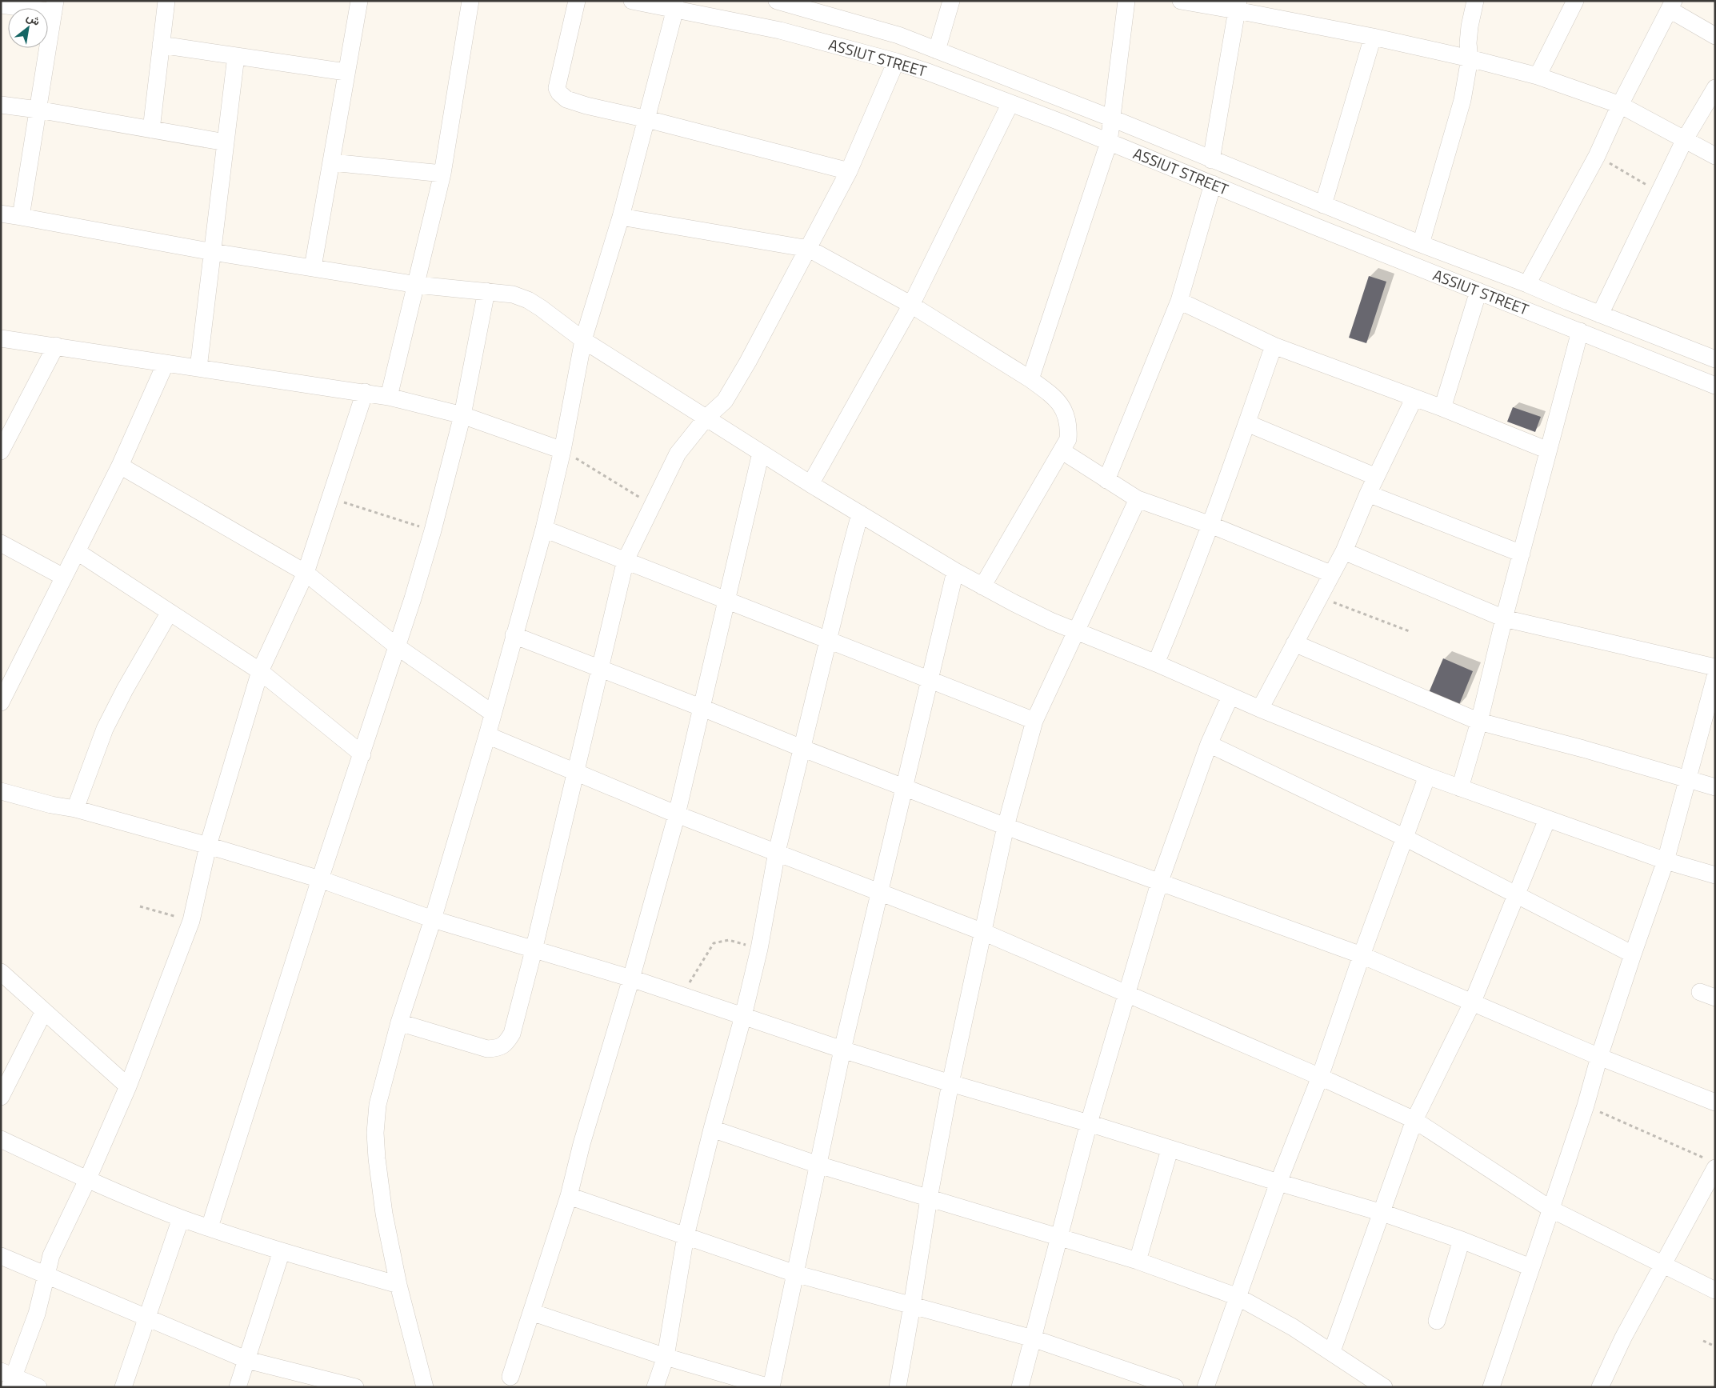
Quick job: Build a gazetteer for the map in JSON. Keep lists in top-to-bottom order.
{
  "streets": {
    "street": ["ASSIUT STREET"]
  },
  "north": "top right"
}
